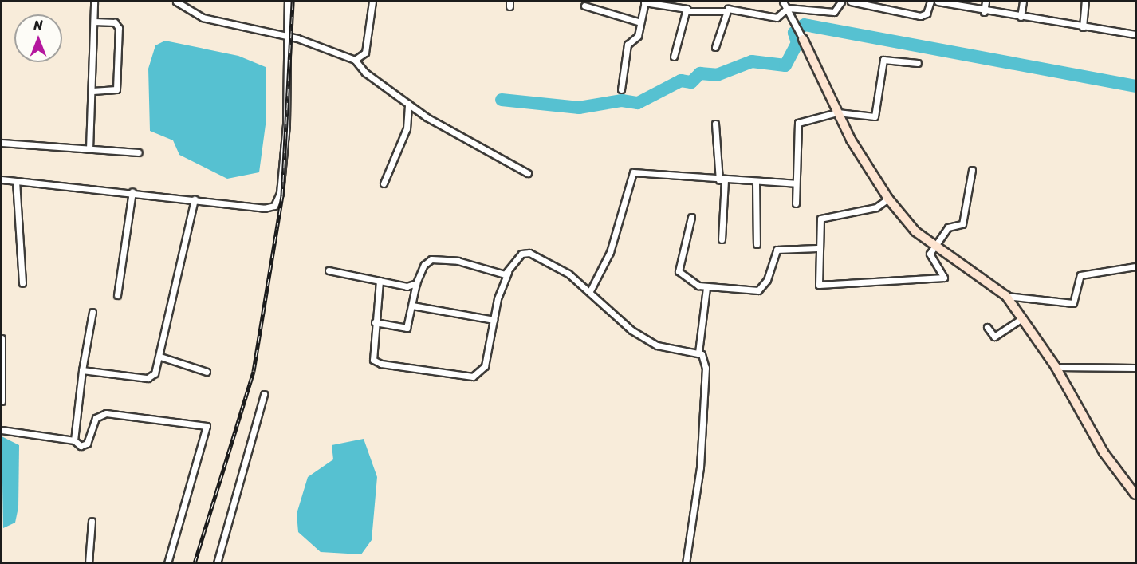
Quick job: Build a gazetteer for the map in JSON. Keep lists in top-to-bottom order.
{
  "north": "top"
}
